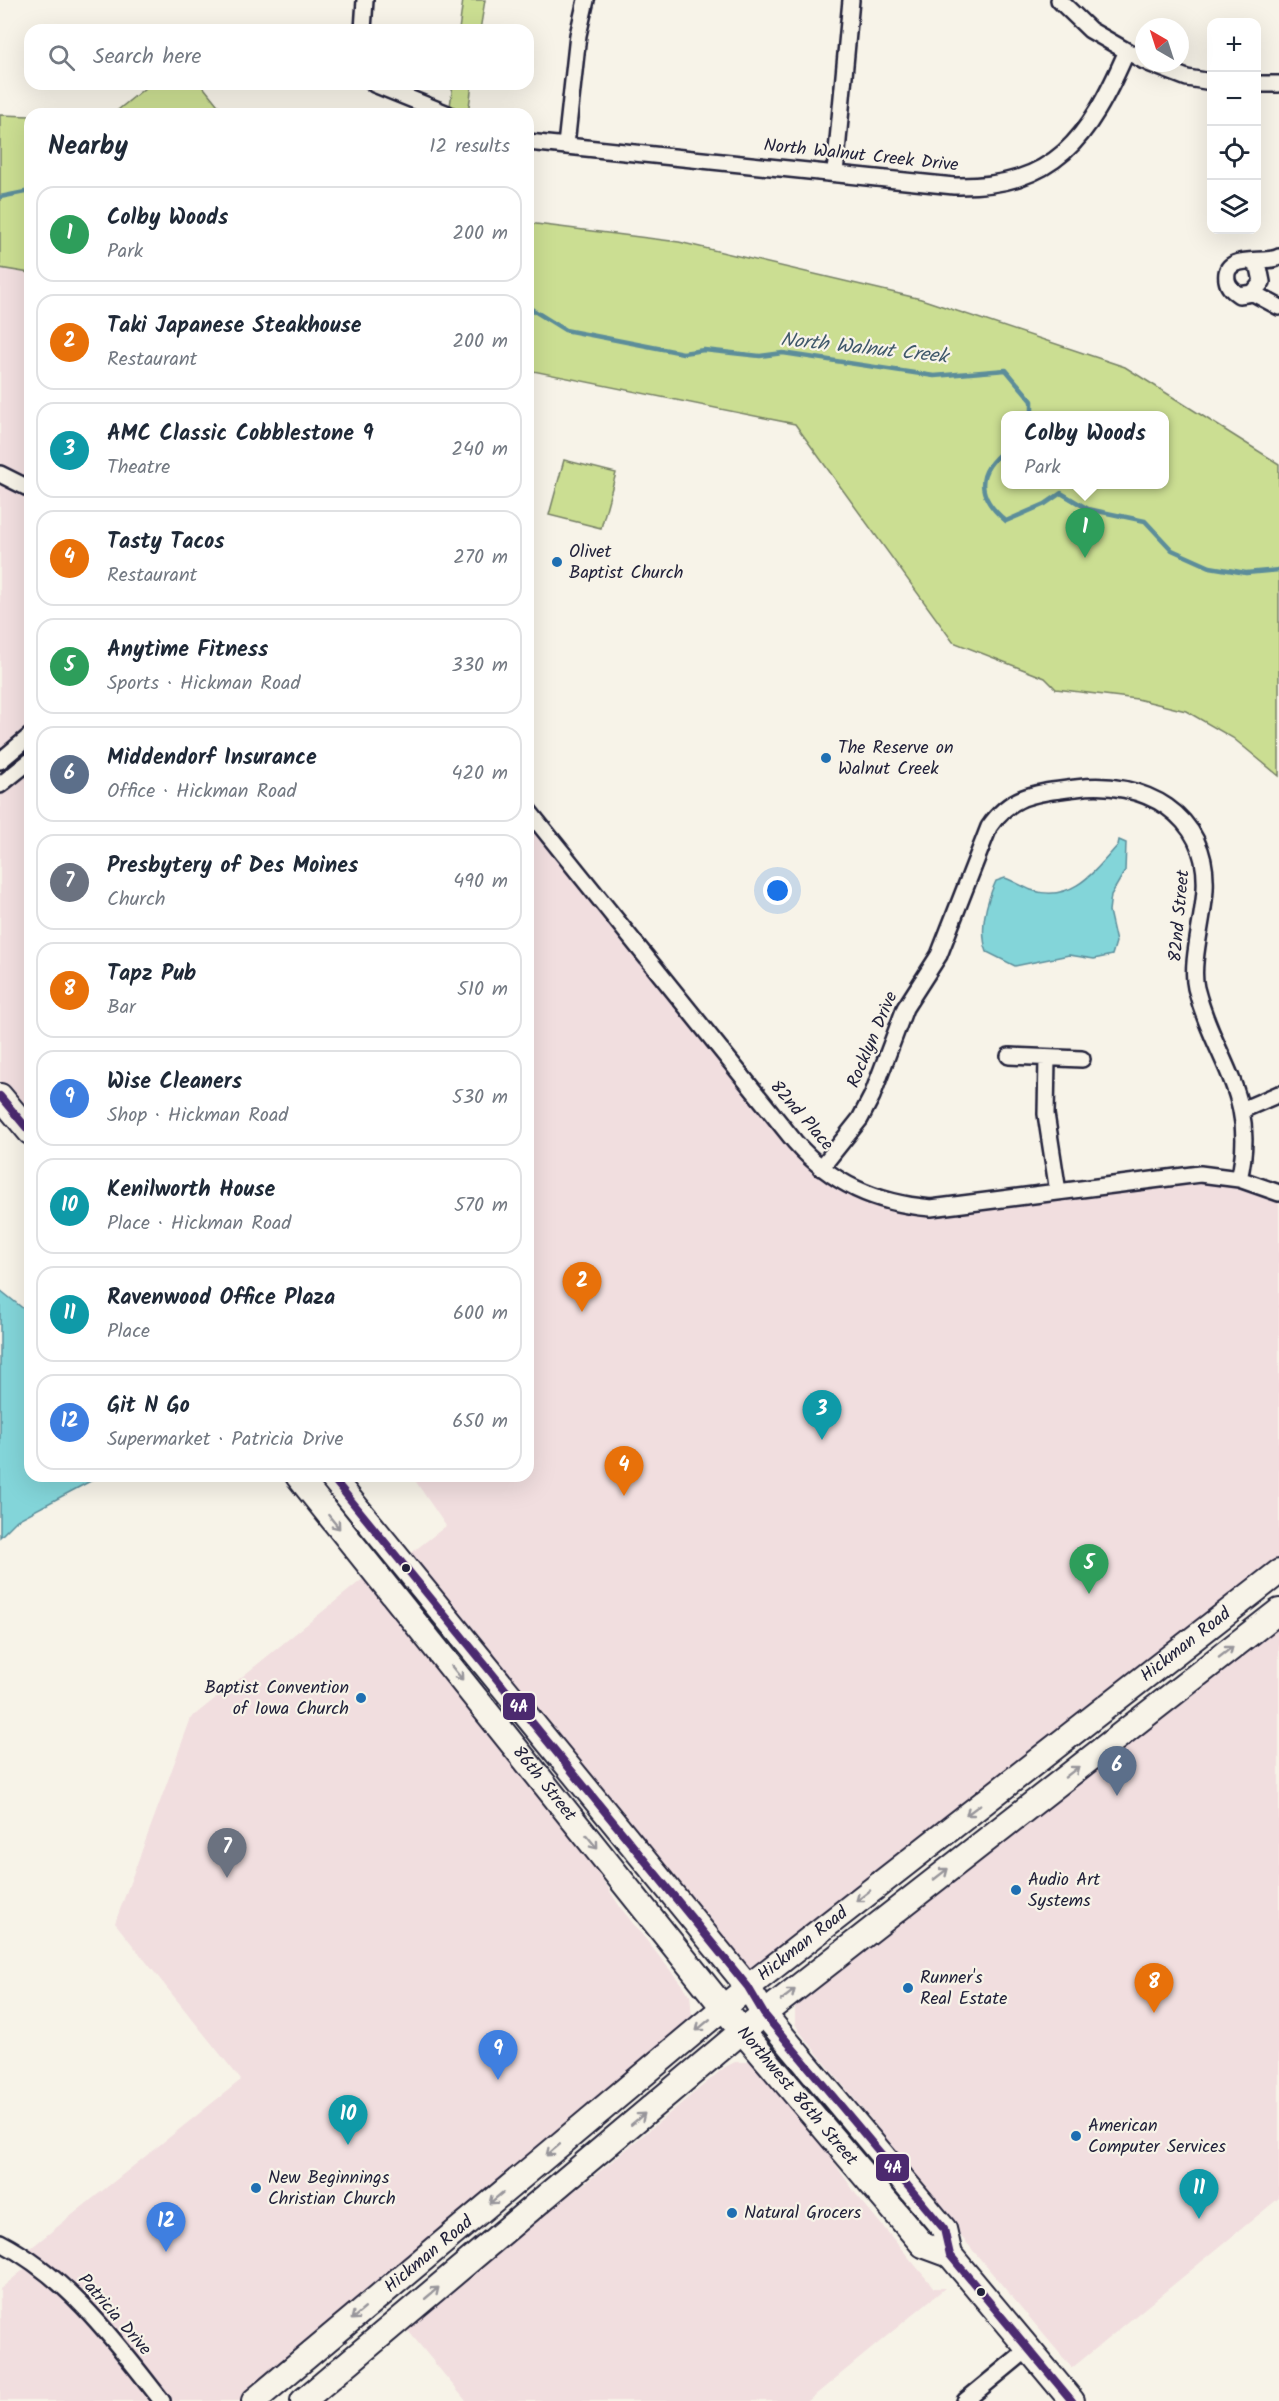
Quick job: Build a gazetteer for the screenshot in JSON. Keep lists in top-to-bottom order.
{
  "streets": {
    "main road": ["Hickman Road", "86th Street", "Northwest 86th Street"],
    "street": [
      "North Walnut Creek Drive",
      "82nd Street",
      "Rocklyn Drive",
      "82nd Place",
      "Patricia Drive"
    ]
  },
  "crossings": [
    ["82nd Street", "Rocklyn Drive"],
    ["82nd Street", "82nd Place"],
    ["Rocklyn Drive", "82nd Place"],
    ["Hickman Road", "86th Street"],
    ["Hickman Road", "Northwest 86th Street"],
    ["86th Street", "Northwest 86th Street"]
  ],
  "water": ["North Walnut Creek"],
  "places": [
    "Olivet Baptist Church",
    "The Reserve on Walnut Creek",
    "Baptist Convention of Iowa Church",
    "Audio Art Systems",
    "Runner's Real Estate",
    "American Computer Services",
    "New Beginnings Christian Church",
    "Natural Grocers"
  ],
  "lines": ["transit line 4A"],
  "north": "top left",
  "page": {
    "map_buttons": ["+", "−"],
    "search": "Search here",
    "heading": ["Nearby", "12 results"],
    "list": [
      {
        "mark": "1",
        "name": "Colby Woods",
        "note": "Park",
        "value": "200 m"
      },
      {
        "mark": "2",
        "name": "Taki Japanese Steakhouse",
        "note": "Restaurant",
        "value": "200 m"
      },
      {
        "mark": "3",
        "name": "AMC Classic Cobblestone 9",
        "note": "Theatre",
        "value": "240 m"
      },
      {
        "mark": "4",
        "name": "Tasty Tacos",
        "note": "Restaurant",
        "value": "270 m"
      },
      {
        "mark": "5",
        "name": "Anytime Fitness",
        "note": "Sports · Hickman Road",
        "value": "330 m"
      },
      {
        "mark": "6",
        "name": "Middendorf Insurance",
        "note": "Office · Hickman Road",
        "value": "420 m"
      },
      {
        "mark": "7",
        "name": "Presbytery of Des Moines",
        "note": "Church",
        "value": "490 m"
      },
      {
        "mark": "8",
        "name": "Tapz Pub",
        "note": "Bar",
        "value": "510 m"
      },
      {
        "mark": "9",
        "name": "Wise Cleaners",
        "note": "Shop · Hickman Road",
        "value": "530 m"
      },
      {
        "mark": "10",
        "name": "Kenilworth House",
        "note": "Place · Hickman Road",
        "value": "570 m"
      },
      {
        "mark": "11",
        "name": "Ravenwood Office Plaza",
        "note": "Place",
        "value": "600 m"
      },
      {
        "mark": "12",
        "name": "Git N Go",
        "note": "Supermarket · Patricia Drive",
        "value": "650 m"
      }
    ],
    "popup": ["Colby Woods", "Park"],
    "pins": [
      "1",
      "2",
      "3",
      "4",
      "5",
      "6",
      "7",
      "8",
      "9",
      "10",
      "11",
      "12"
    ]
  }
}
